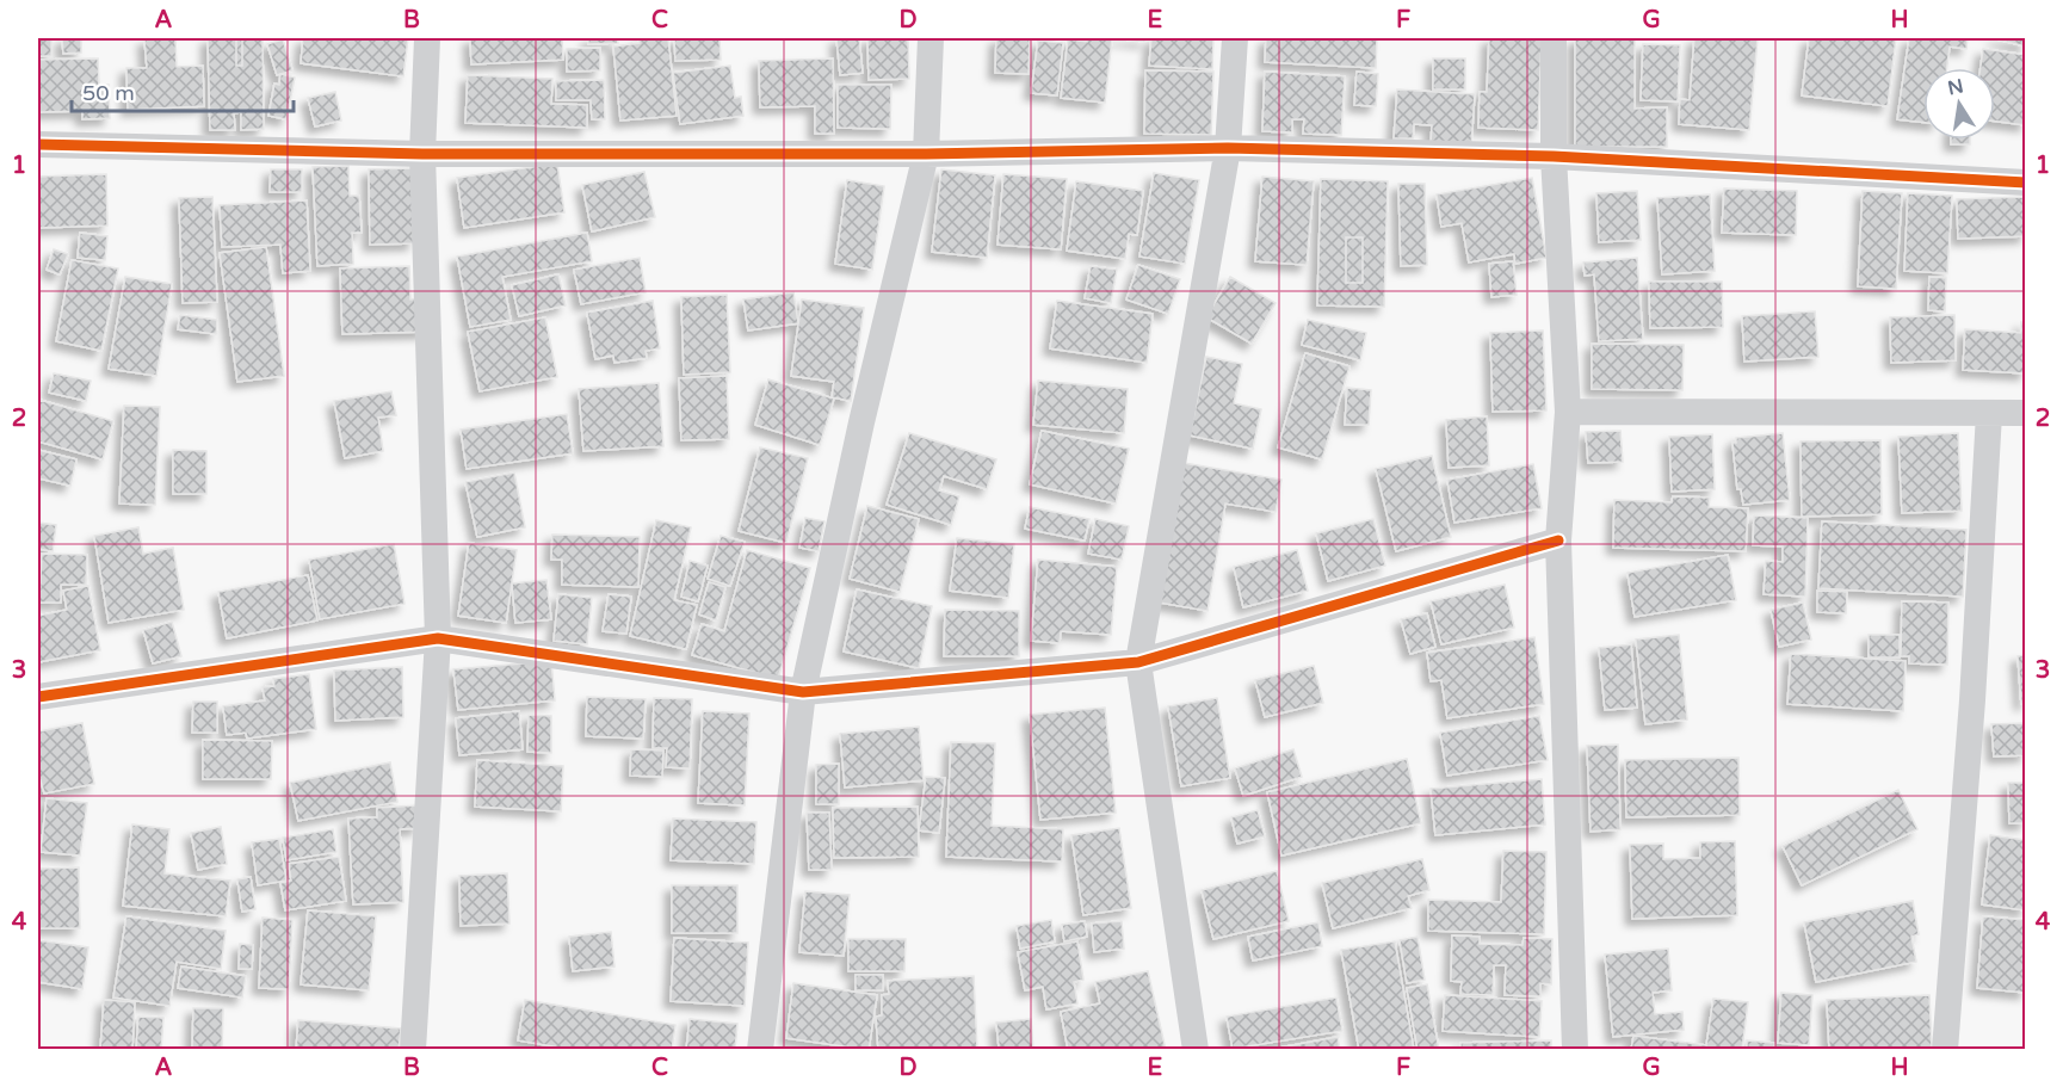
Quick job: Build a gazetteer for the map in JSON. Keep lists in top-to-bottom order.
{
  "scale_bar": "50 m",
  "north": "top",
  "grid": {
    "columns": [
      "A",
      "B",
      "C",
      "D",
      "E",
      "F",
      "G",
      "H"
    ],
    "rows": [
      "1",
      "2",
      "3",
      "4"
    ]
  }
}
